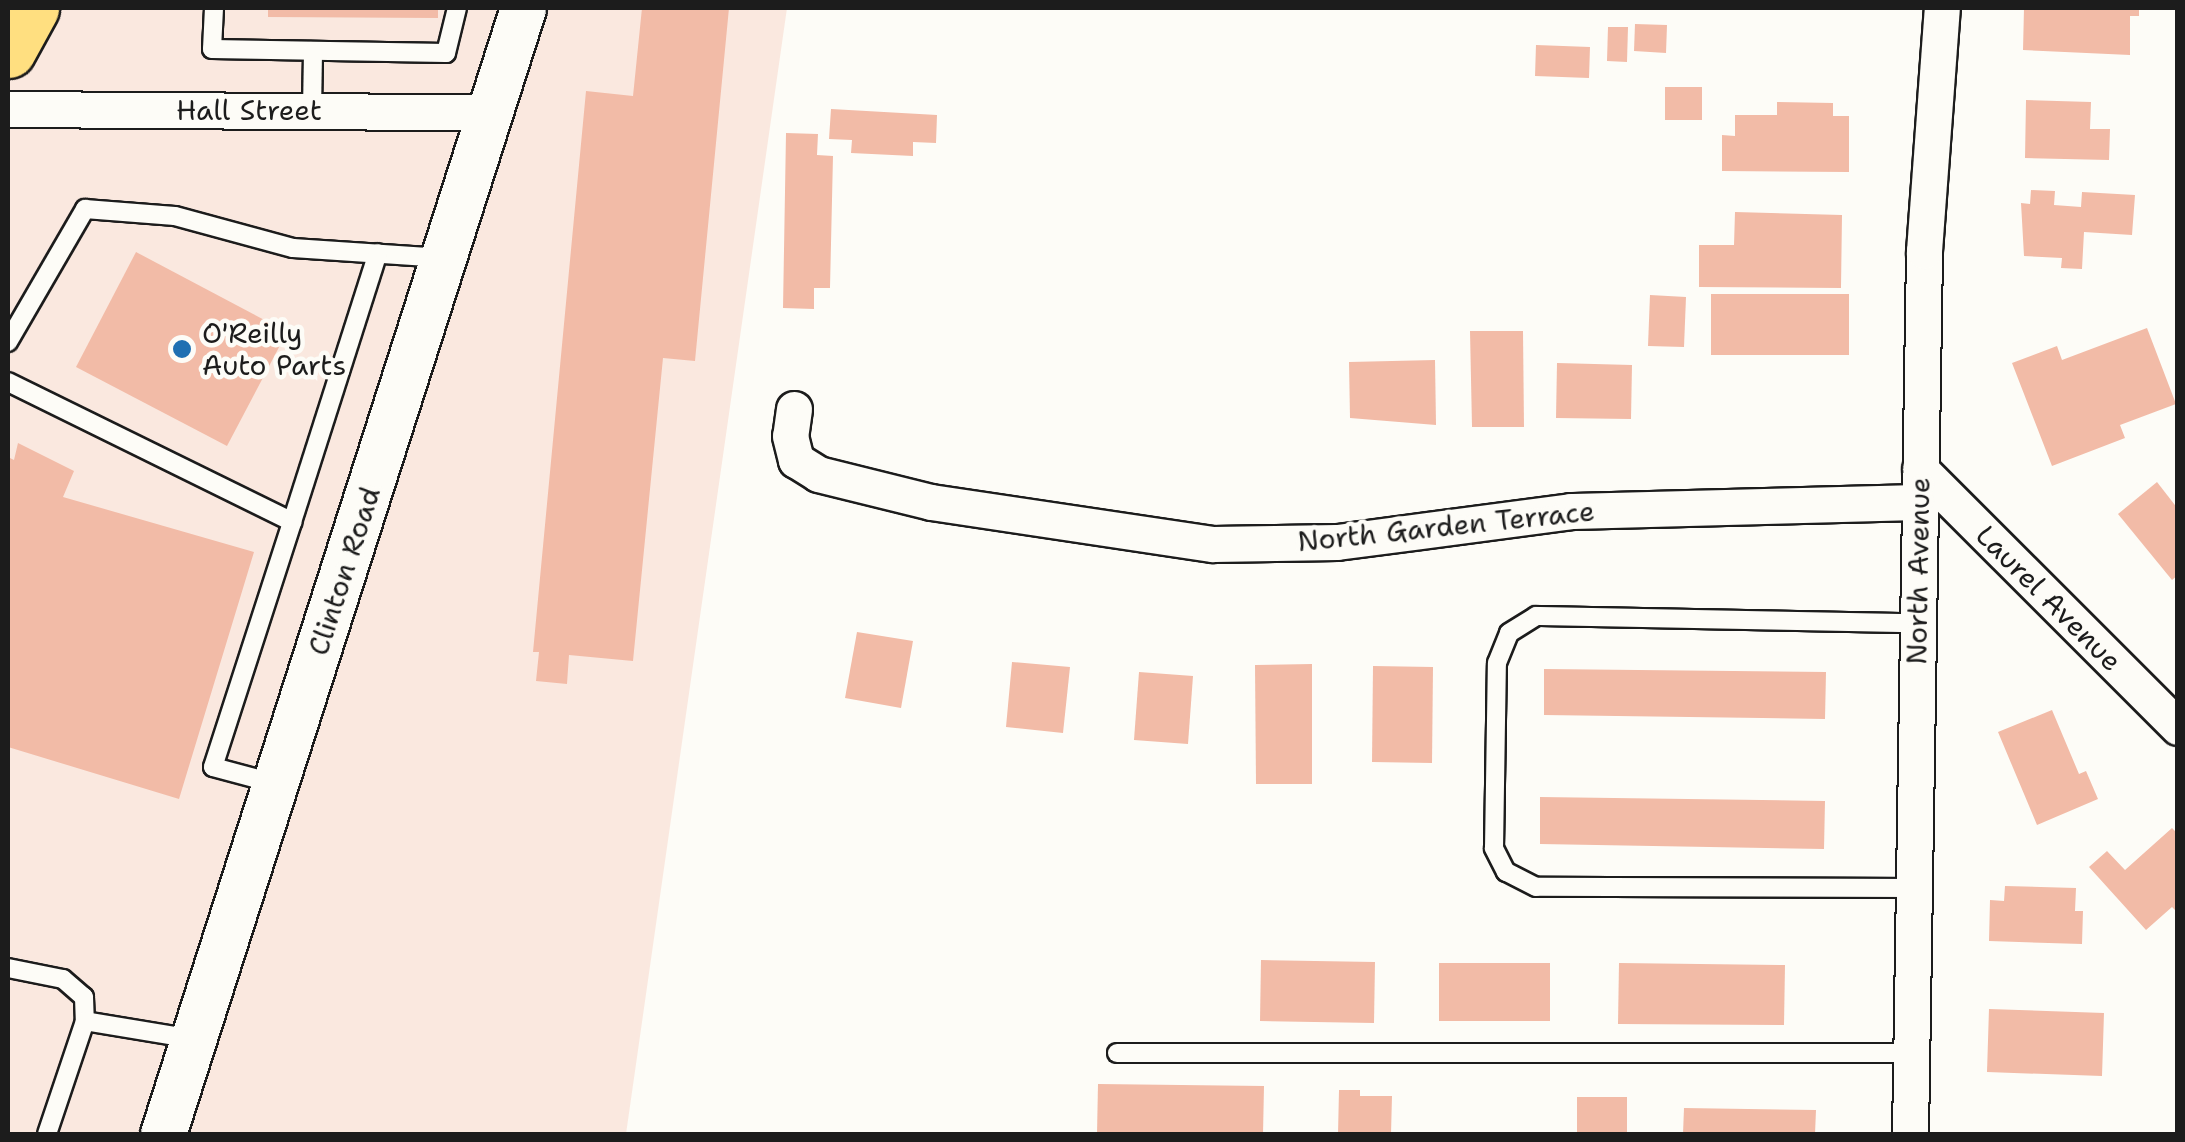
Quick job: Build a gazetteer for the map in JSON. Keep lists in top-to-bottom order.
{
  "streets": {
    "street": [
      "Hall Street",
      "North Garden Terrace",
      "Clinton Road",
      "North Avenue",
      "Laurel Avenue"
    ]
  },
  "crossings": [
    ["Hall Street", "Clinton Road"],
    ["North Garden Terrace", "North Avenue"],
    ["North Garden Terrace", "Laurel Avenue"],
    ["North Avenue", "Laurel Avenue"]
  ],
  "places": ["O'Reilly Auto Parts"]
}
